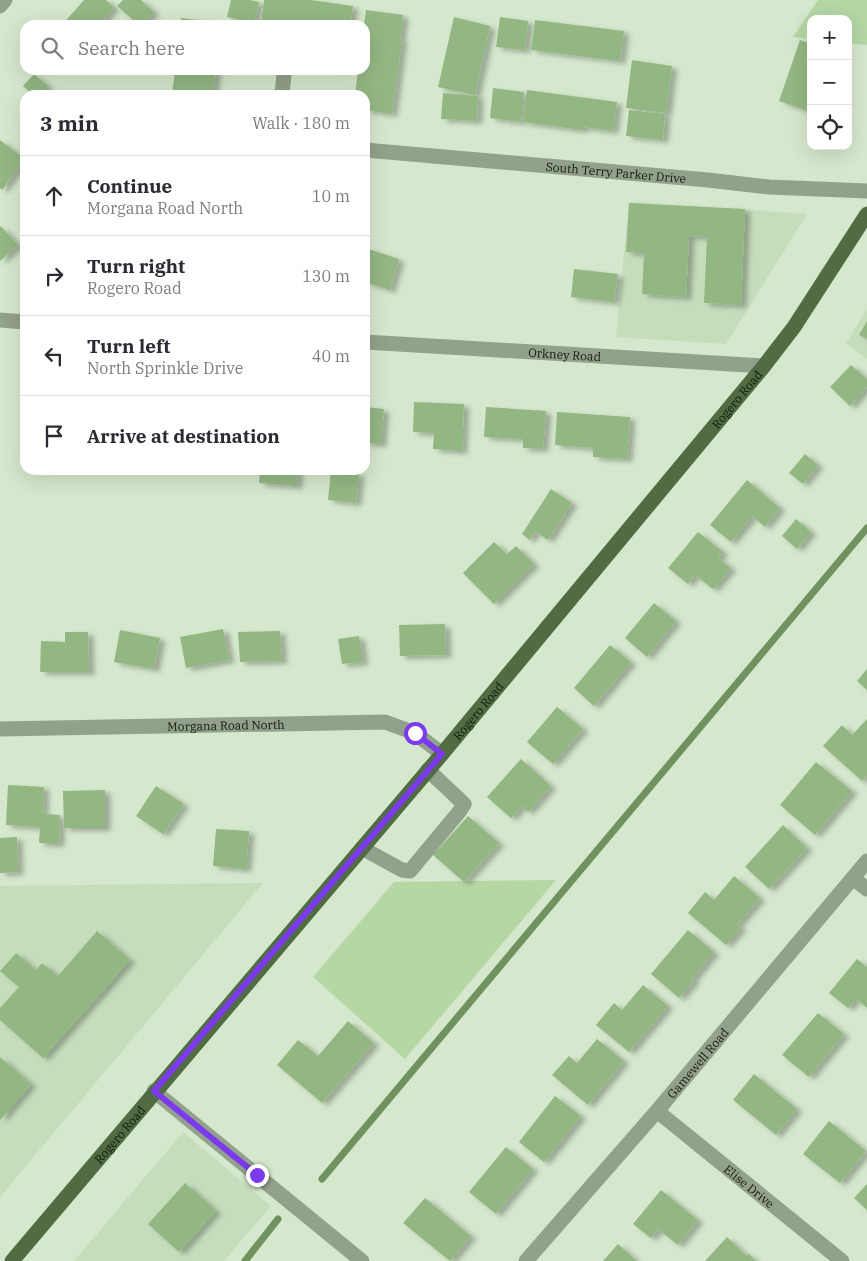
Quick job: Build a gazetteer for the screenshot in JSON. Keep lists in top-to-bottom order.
{
  "streets": {
    "main road": ["Rogero Road"],
    "street": [
      "South Terry Parker Drive",
      "Orkney Road",
      "Morgana Road North",
      "Gamewell Road",
      "Elise Drive"
    ]
  },
  "crossings": [
    ["Orkney Road", "Rogero Road"],
    ["Rogero Road", "Morgana Road North"],
    ["Gamewell Road", "Elise Drive"]
  ],
  "page": {
    "map_buttons": ["+", "−"],
    "search": "Search here",
    "heading": ["3 min", "Walk · 180 m"],
    "list": [
      ["Continue", "Morgana Road North", "10 m"],
      ["Turn right", "Rogero Road", "130 m"],
      ["Turn left", "North Sprinkle Drive", "40 m"],
      "Arrive at destination"
    ]
  }
}
